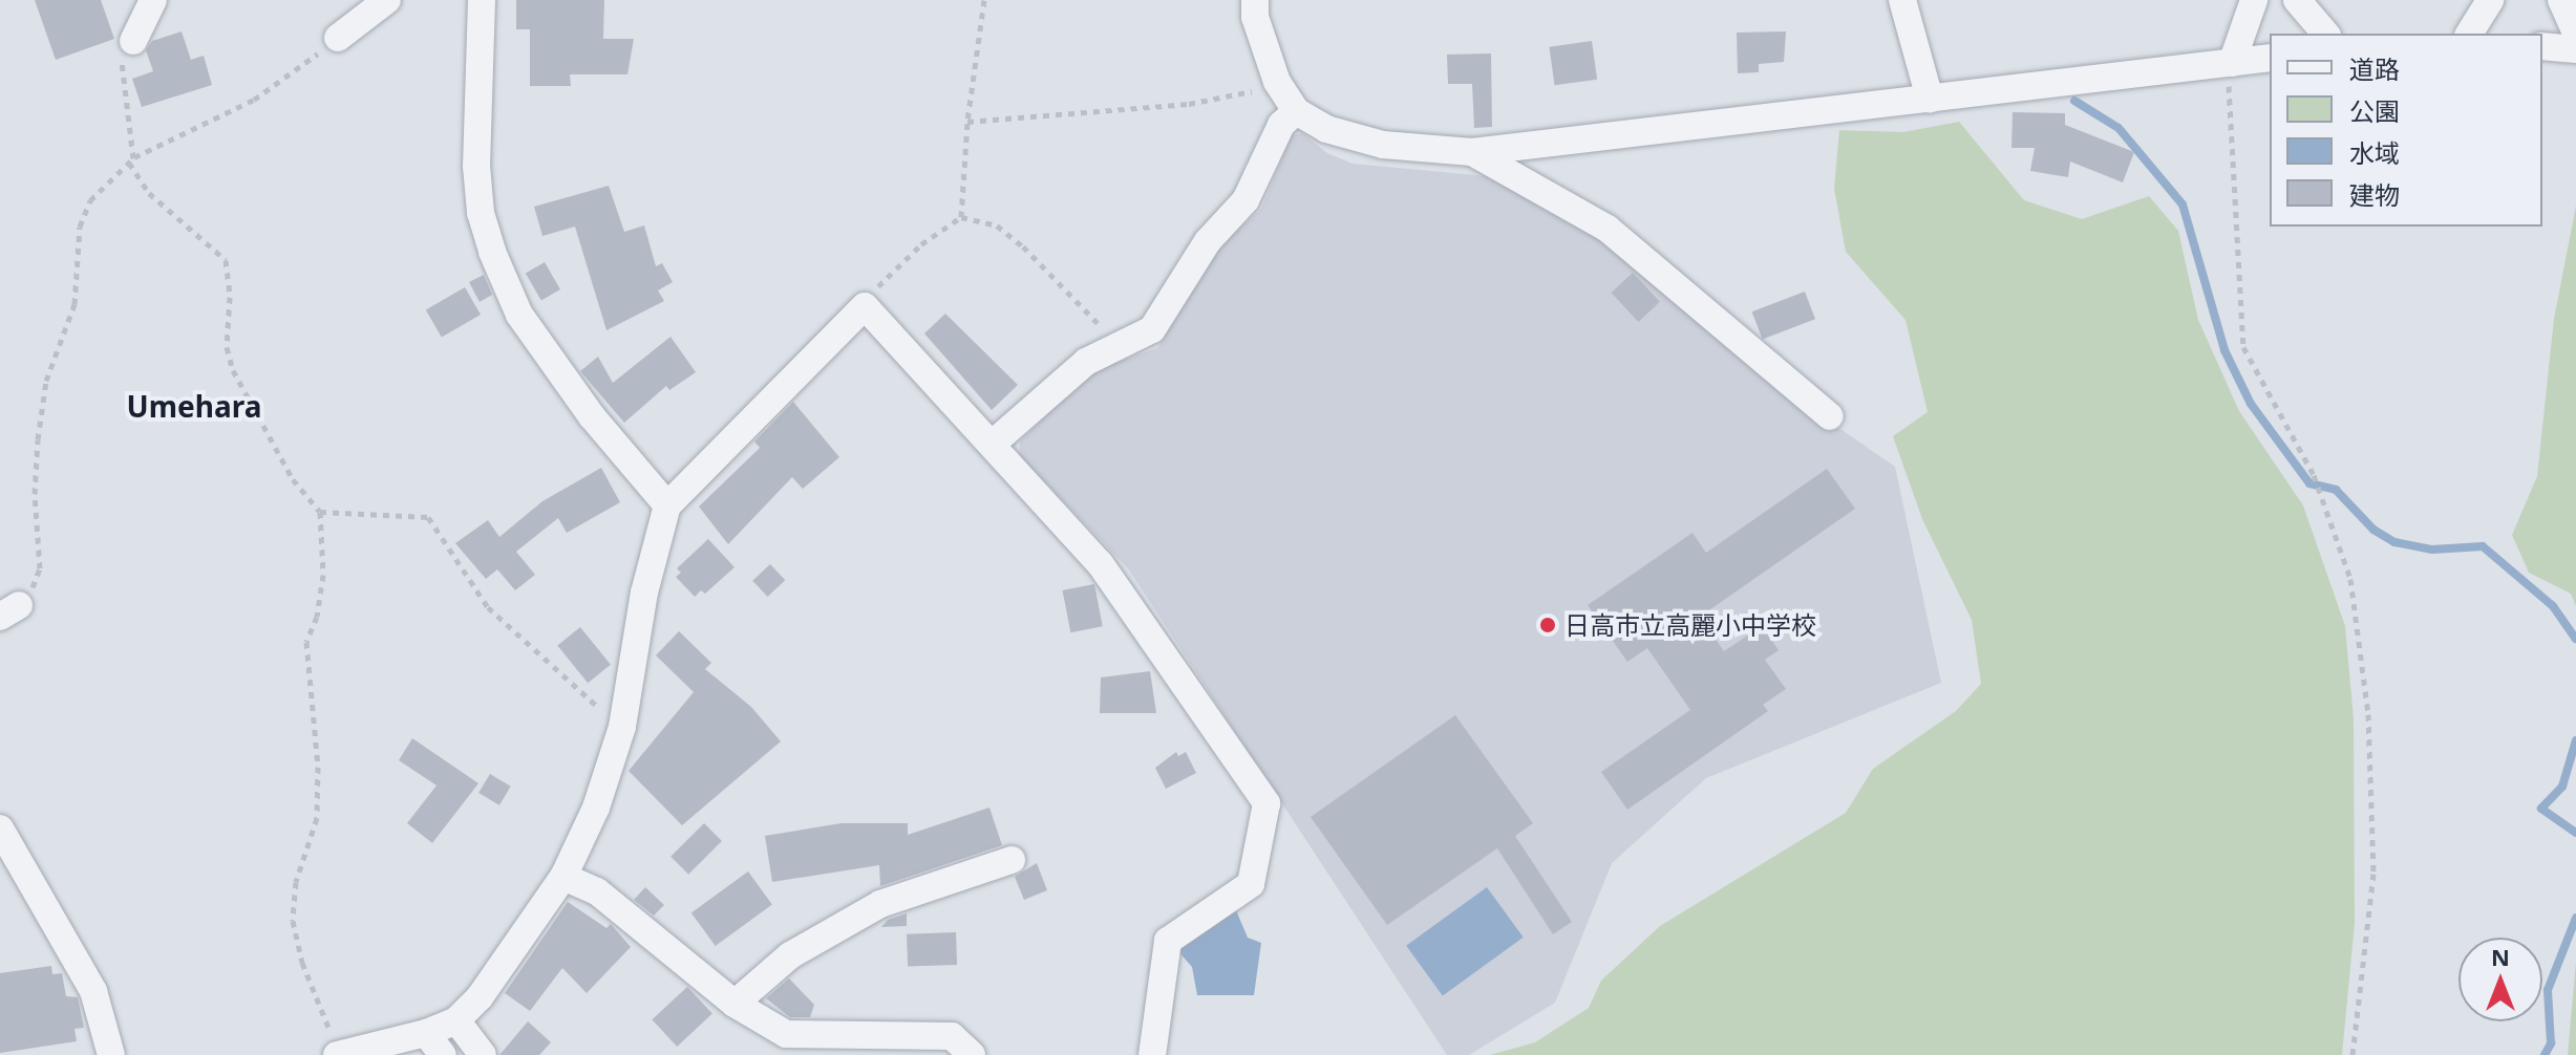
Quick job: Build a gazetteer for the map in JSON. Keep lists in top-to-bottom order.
{
  "districts": ["Umehara"],
  "places": ["日高市立高麗小中学校"],
  "legend": [
    "道路",
    "公園",
    "水域",
    "建物"
  ],
  "north": "top"
}
